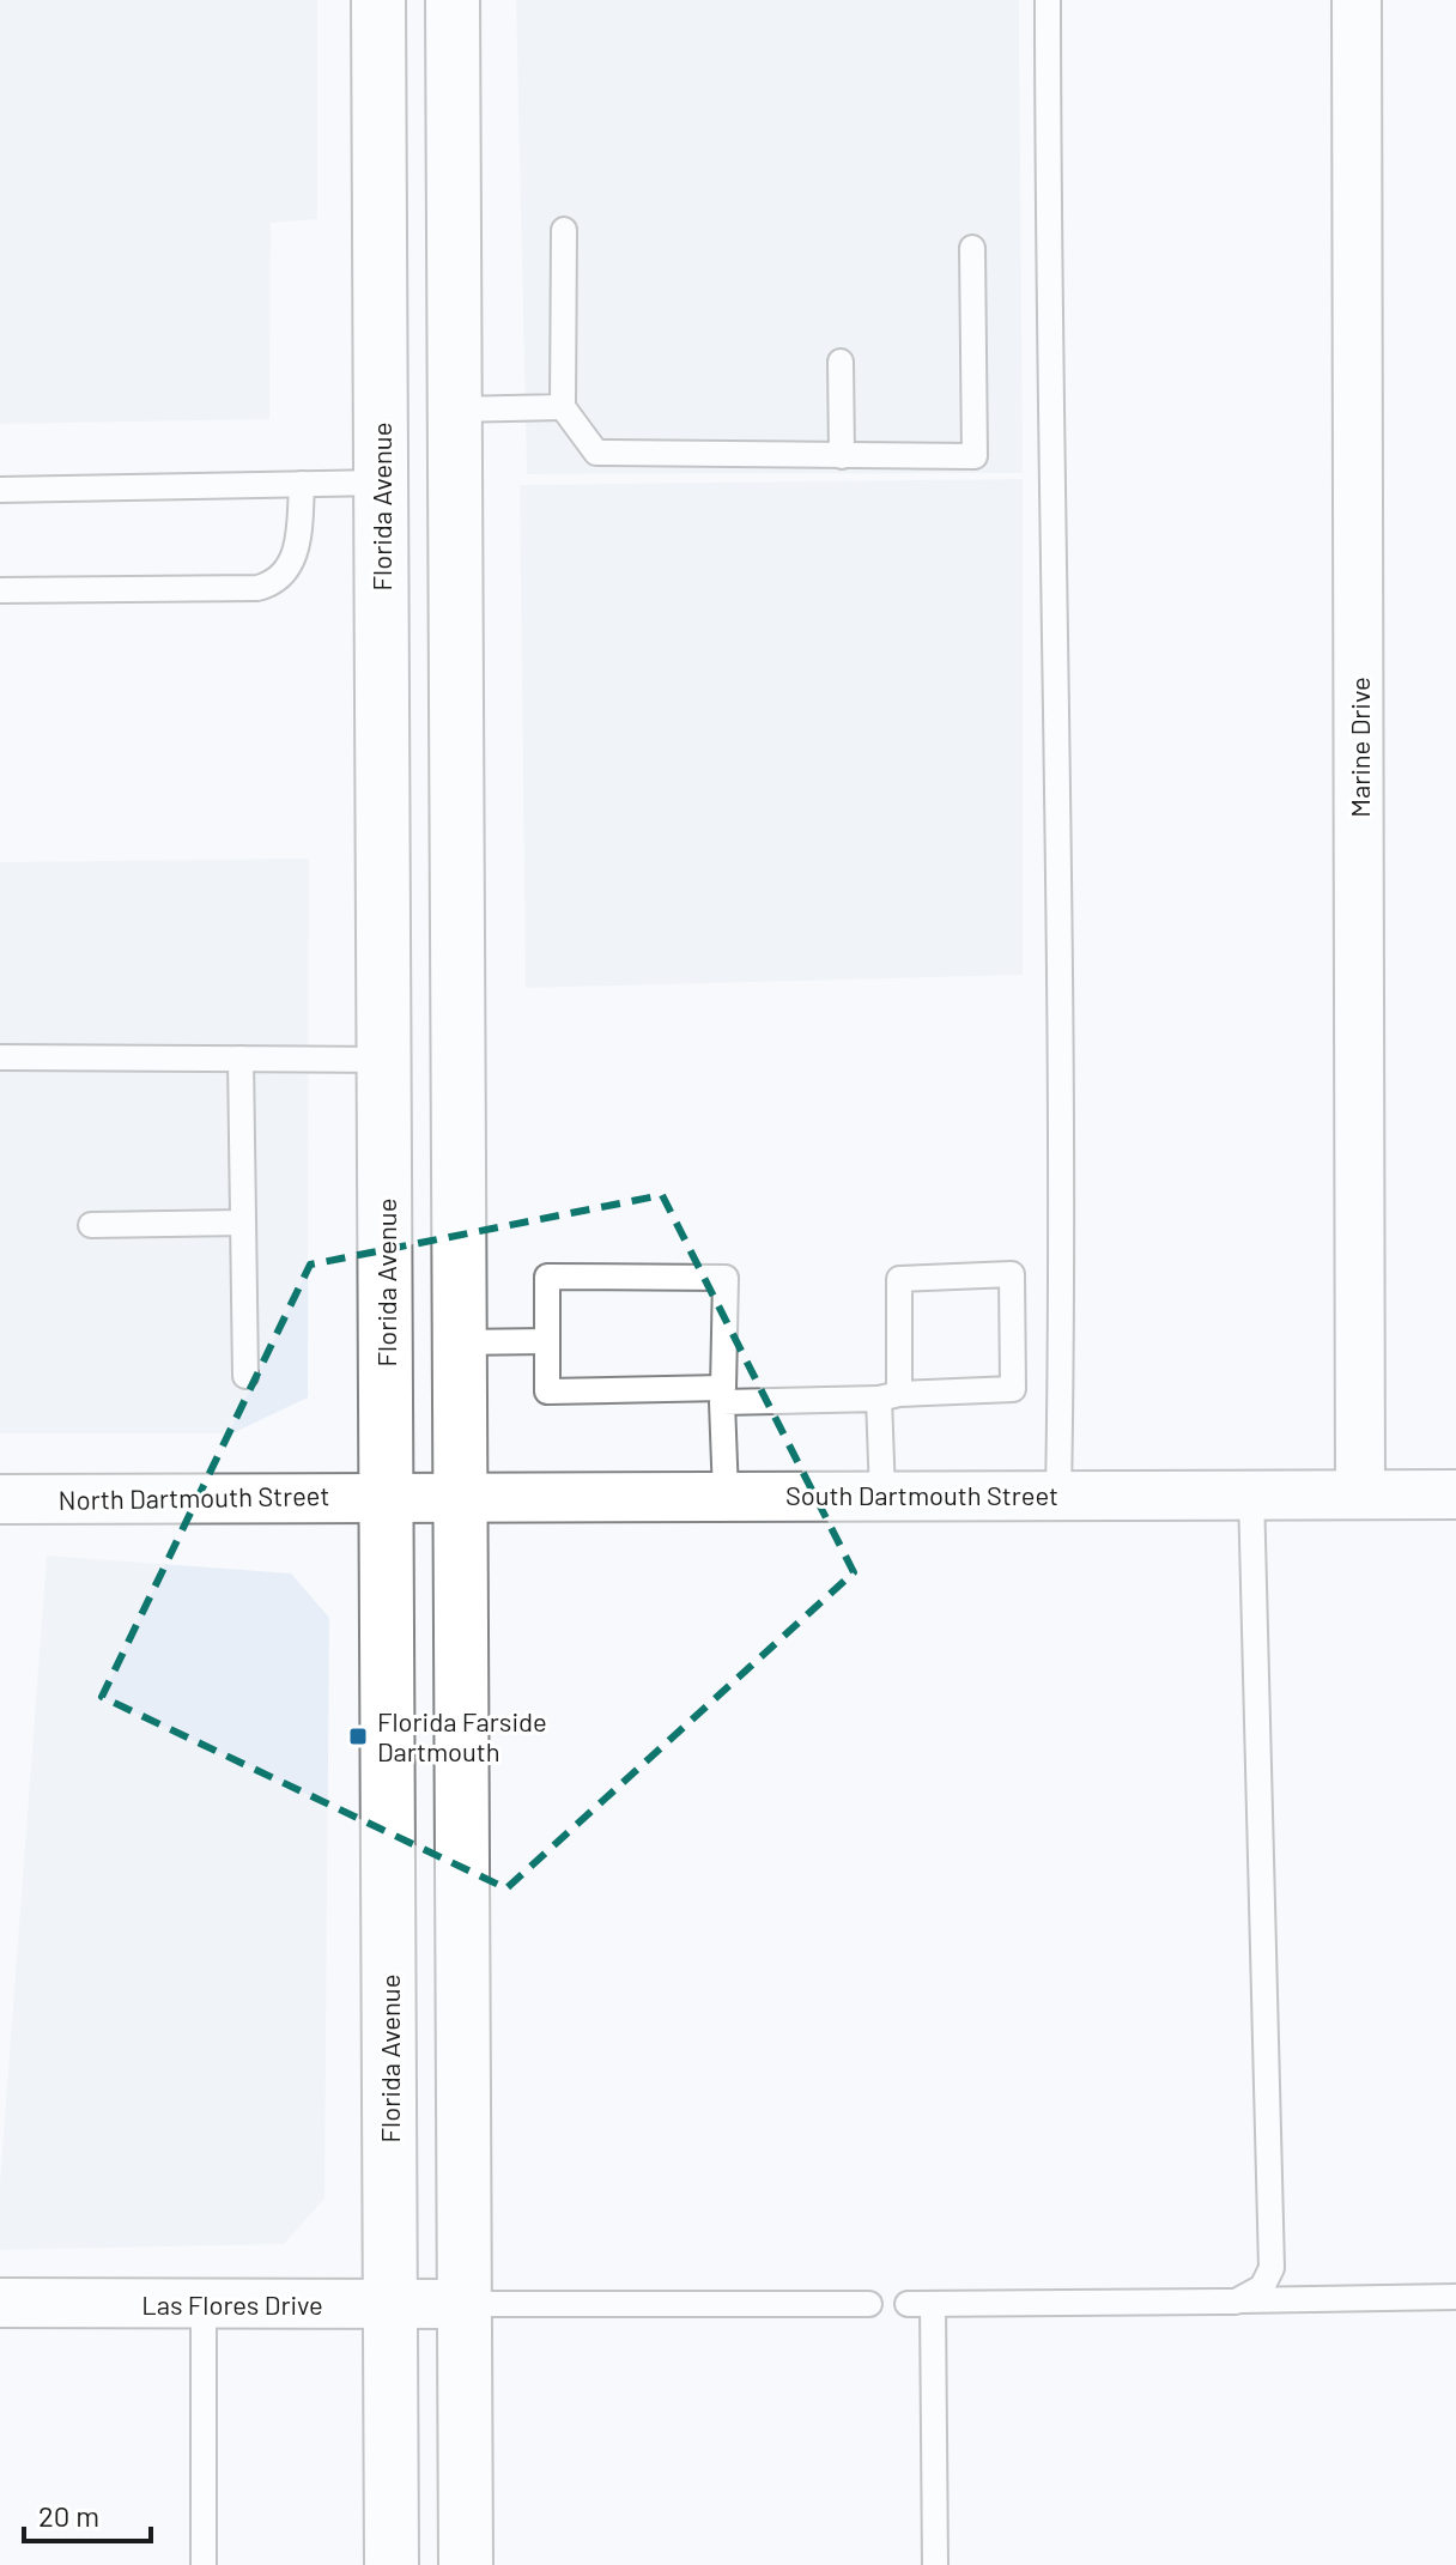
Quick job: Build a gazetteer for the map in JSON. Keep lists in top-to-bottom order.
{
  "streets": {
    "main road": ["Florida Avenue"],
    "street": [
      "Marine Drive",
      "South Dartmouth Street",
      "North Dartmouth Street",
      "Las Flores Drive"
    ]
  },
  "crossings": [
    ["Florida Avenue", "South Dartmouth Street"],
    ["Florida Avenue", "North Dartmouth Street"],
    ["Florida Avenue", "Las Flores Drive"],
    ["Marine Drive", "South Dartmouth Street"],
    ["South Dartmouth Street", "North Dartmouth Street"]
  ],
  "places": {
    "transit": ["Florida Farside Dartmouth"]
  },
  "scale_bar": "20 m"
}
